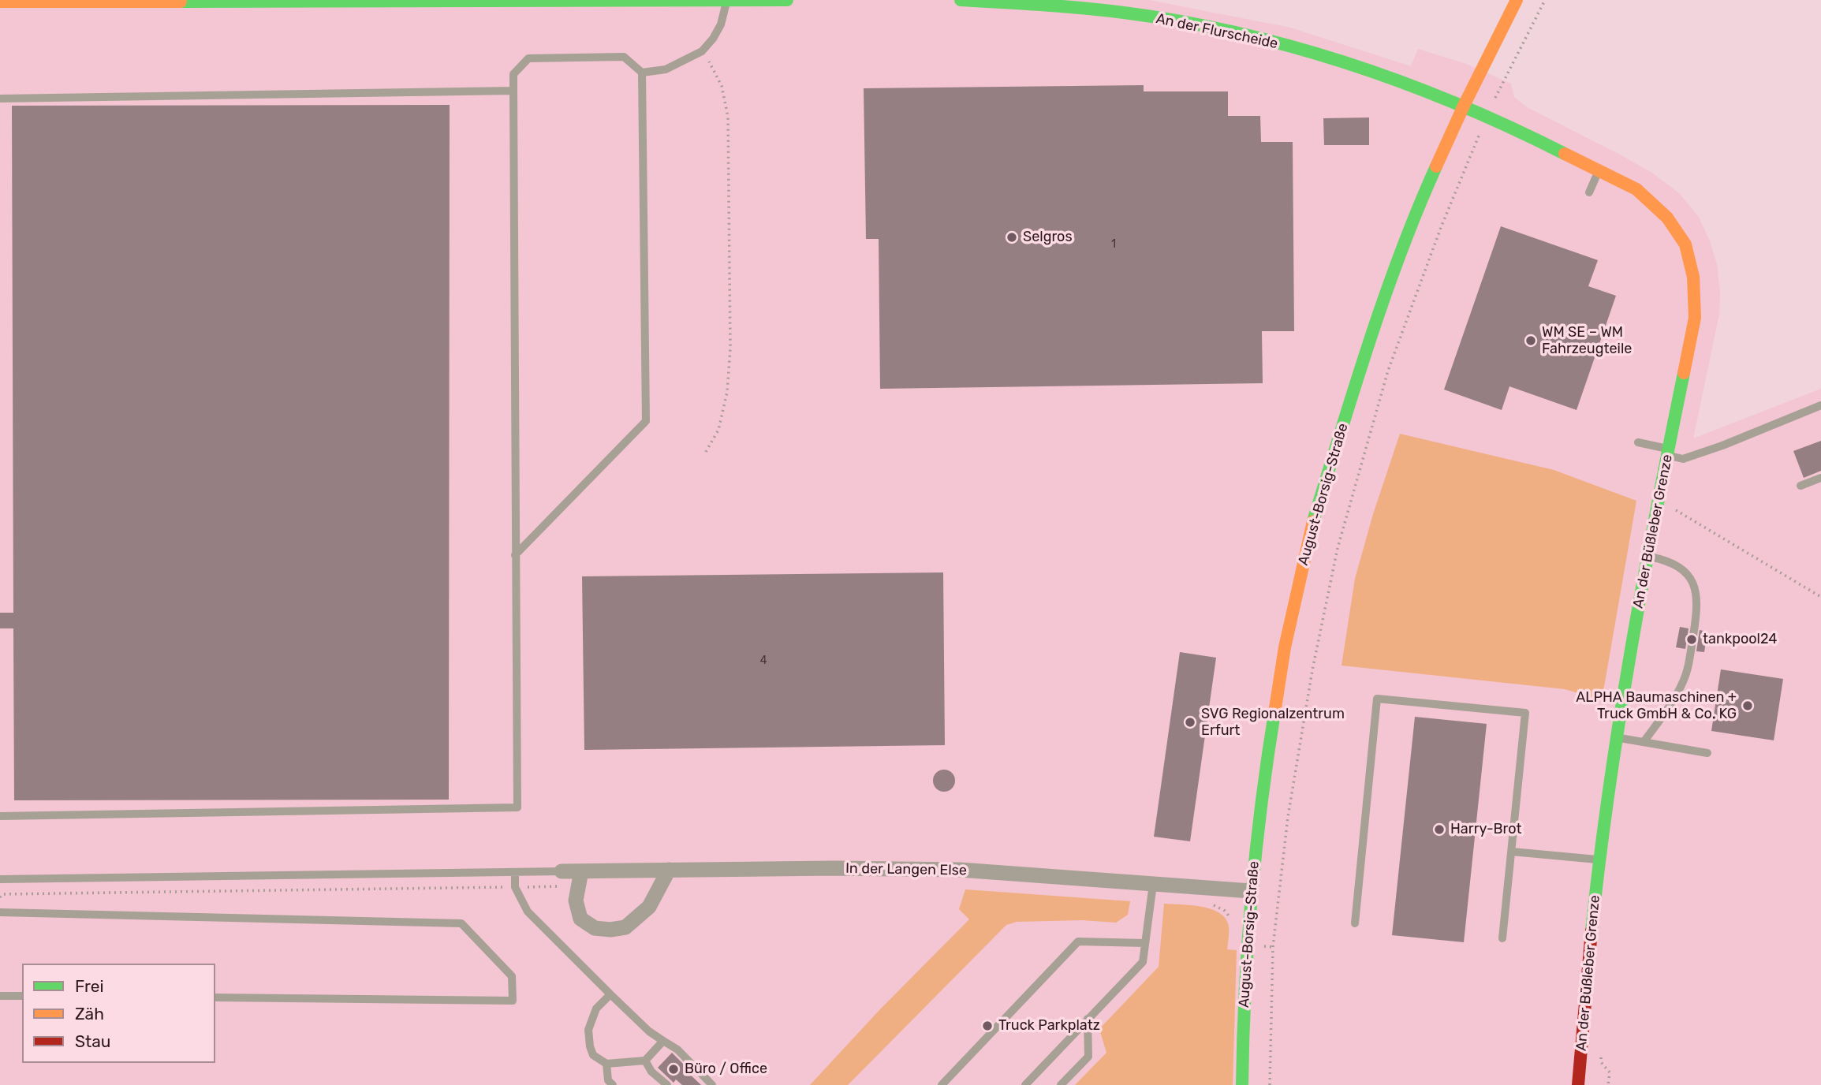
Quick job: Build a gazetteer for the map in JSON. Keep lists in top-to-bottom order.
{
  "streets": {
    "street": [
      "An der Flurscheide",
      "August-Borsig-Straße",
      "An der Büßleber Grenze",
      "In der Langen Else"
    ]
  },
  "crossings": [
    ["An der Flurscheide", "August-Borsig-Straße"],
    ["An der Flurscheide", "An der Büßleber Grenze"],
    ["August-Borsig-Straße", "An der Büßleber Grenze"],
    ["August-Borsig-Straße", "In der Langen Else"]
  ],
  "places": [
    "Selgros",
    "WM SE – WM Fahrzeugteile",
    "tankpool24",
    "ALPHA Baumaschinen + Truck GmbH & Co. KG",
    "SVG Regionalzentrum Erfurt",
    "Harry-Brot",
    "Truck Parkplatz",
    "Büro / Office"
  ],
  "house_numbers": ["1", "4"],
  "legend": ["Frei", "Zäh", "Stau"]
}
